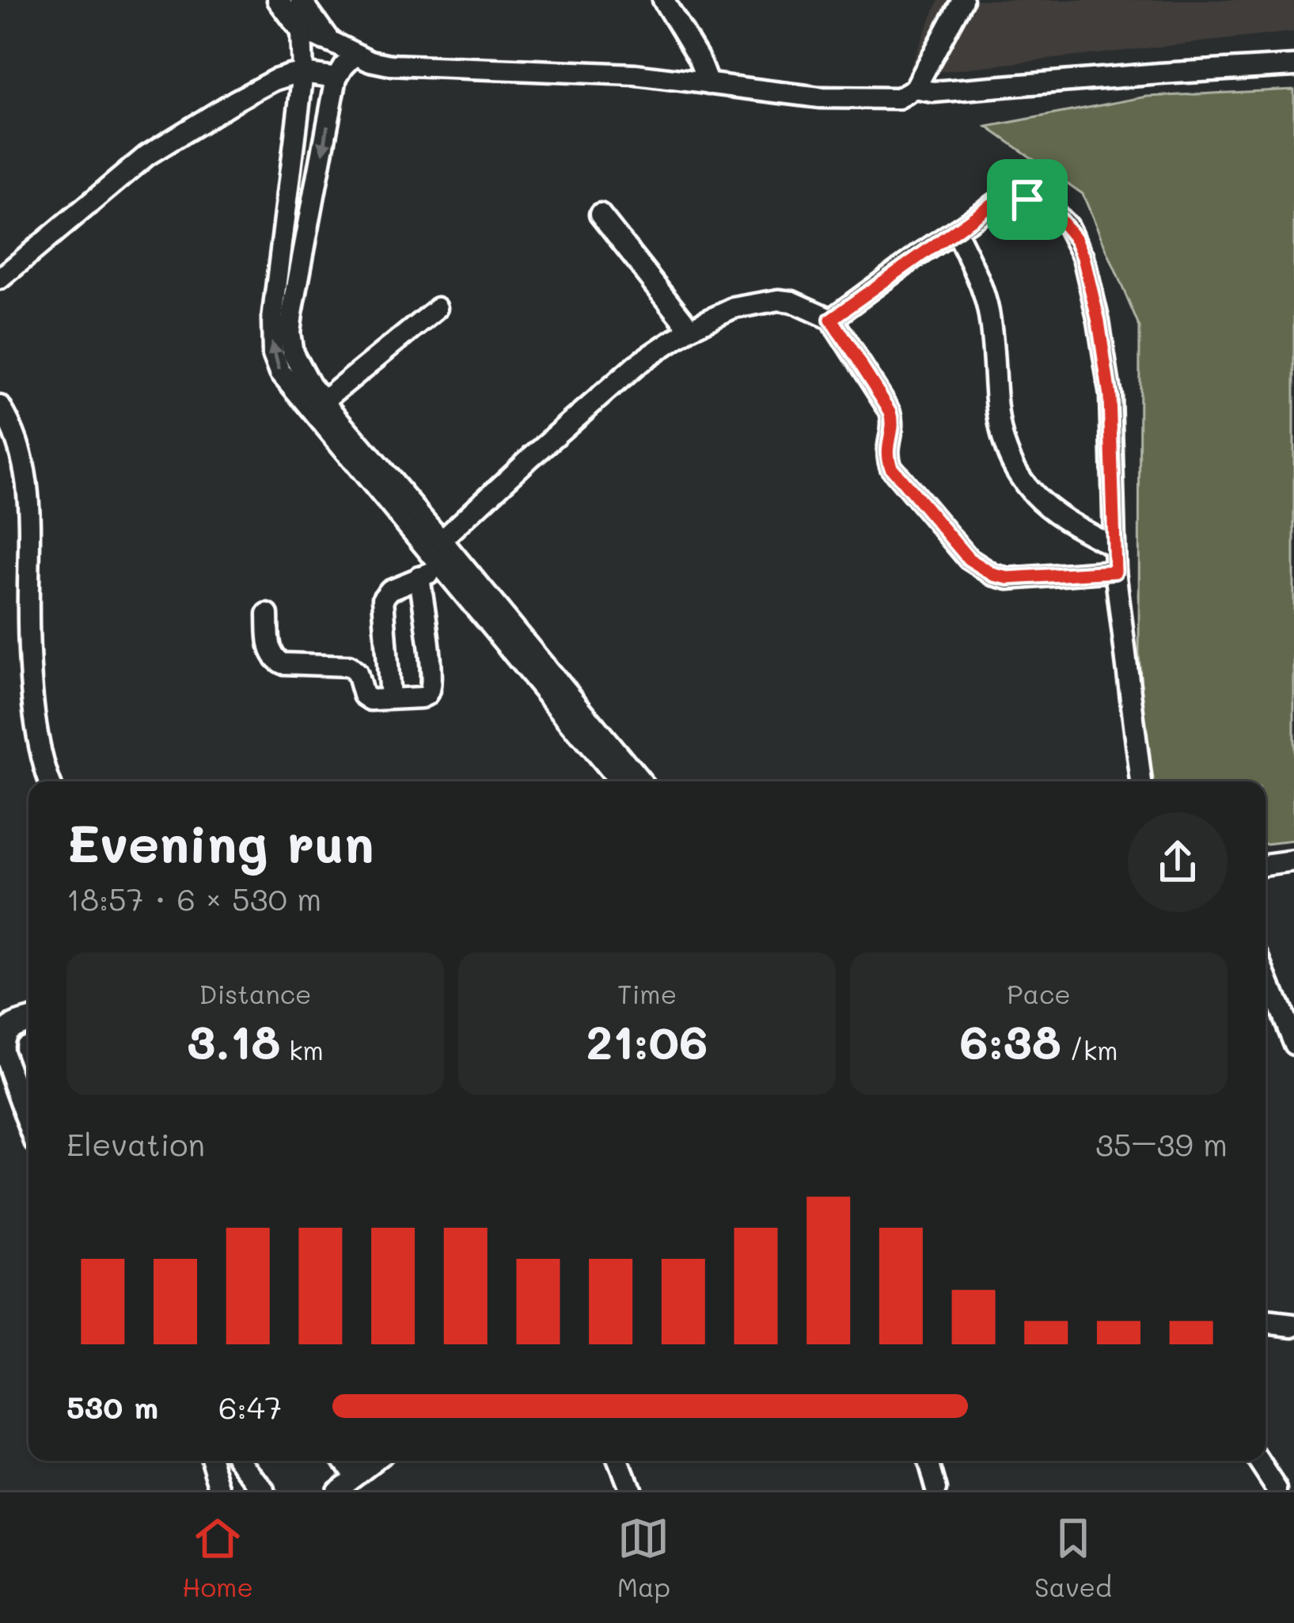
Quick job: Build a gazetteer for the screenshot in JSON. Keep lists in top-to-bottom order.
{
  "page": {
    "heading": ["Evening run", "18:57 · 6 × 530 m"],
    "stats": [
      ["Distance", "3.18 km"],
      ["Time", "21:06"],
      ["Pace", "6:38 /km"]
    ],
    "chart": ["Elevation", "35–39 m"],
    "list": [
      {
        "name": "530 m",
        "note": "6:47"
      }
    ],
    "tabs": ["Home", "Map", "Saved"]
  }
}
